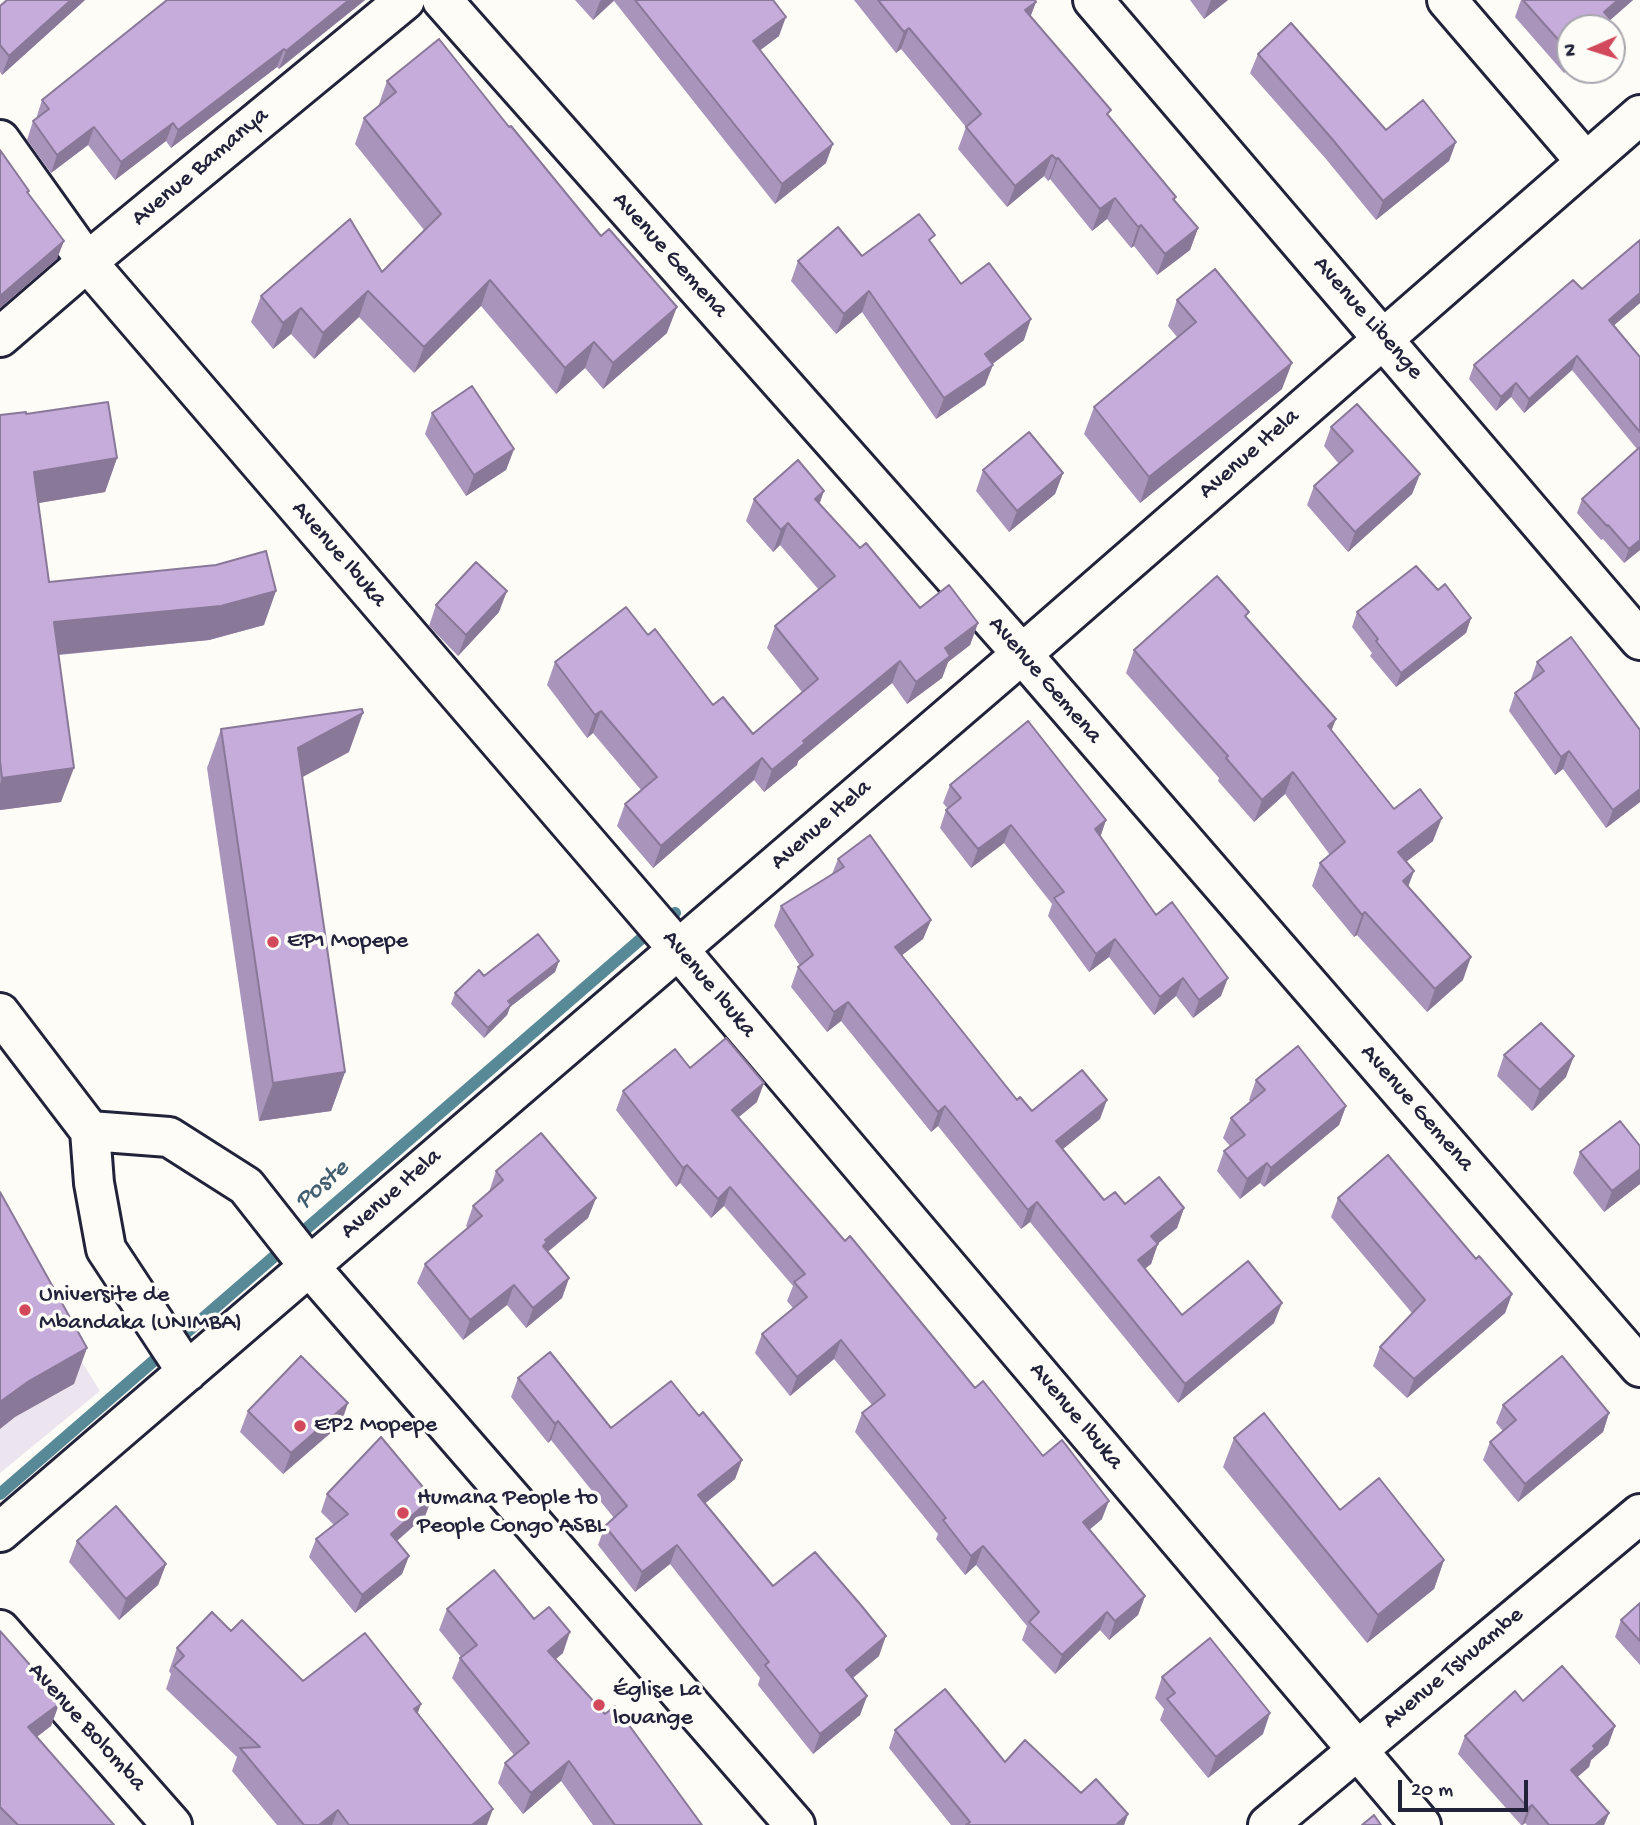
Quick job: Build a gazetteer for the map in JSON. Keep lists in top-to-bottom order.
{
  "streets": {
    "street": [
      "Avenue Bamanya",
      "Avenue Gemena",
      "Avenue Libenge",
      "Avenue Itela",
      "Avenue Ibuka",
      "Avenue Tshuambe",
      "Avenue Bolomba"
    ]
  },
  "crossings": [
    ["Avenue Bamanya", "Avenue Ibuka"],
    ["Avenue Gemena", "Avenue Itela"],
    ["Avenue Libenge", "Avenue Itela"],
    ["Avenue Itela", "Avenue Ibuka"],
    ["Avenue Ibuka", "Avenue Tshuambe"]
  ],
  "water": ["Poste"],
  "places": [
    "EP1 Mopepe",
    "Universite de Mbandaka (UNIMBA)",
    "EP2 Mopepe",
    "Humana People to People Congo ASBL",
    "Église La louange"
  ],
  "scale_bar": "20 m",
  "north": "left"
}
